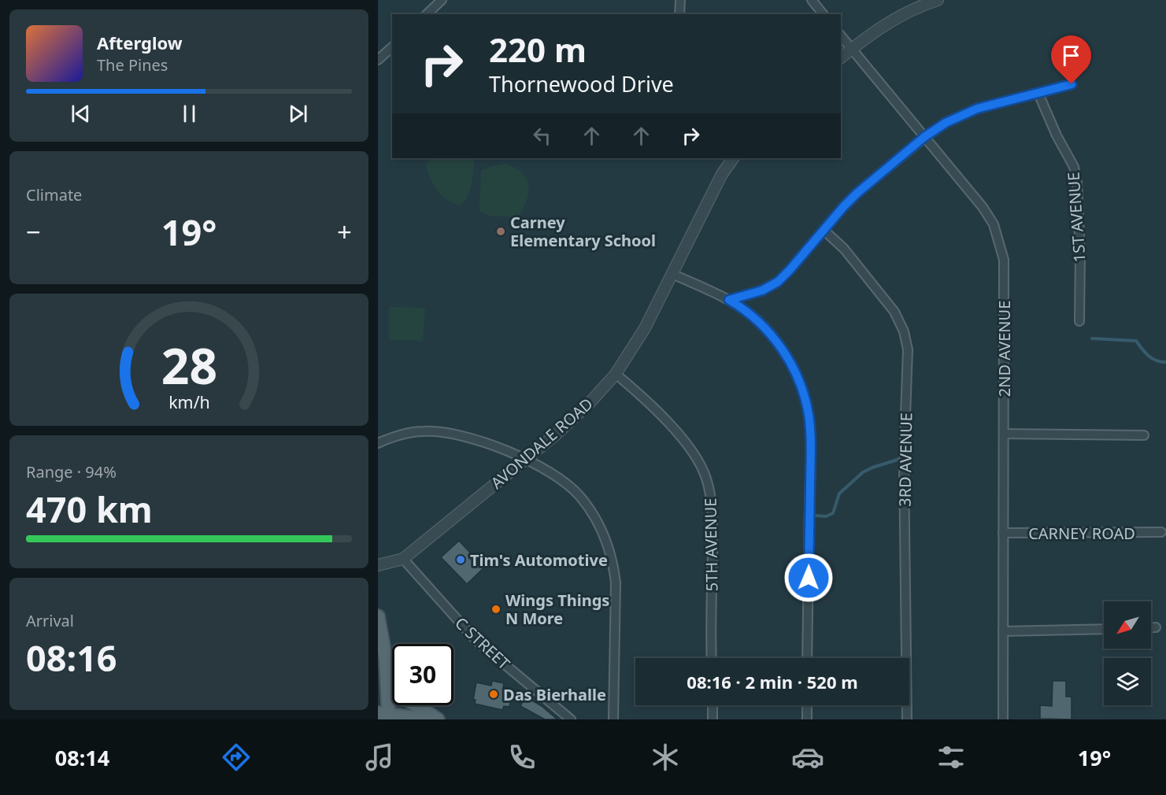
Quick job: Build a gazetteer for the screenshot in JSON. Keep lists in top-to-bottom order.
{
  "streets": {
    "street": [
      "1ST AVENUE",
      "2ND AVENUE",
      "AVONDALE ROAD",
      "3RD AVENUE",
      "CARNEY ROAD",
      "5TH AVENUE",
      "C STREET"
    ]
  },
  "crossings": [
    ["2ND AVENUE", "CARNEY ROAD"],
    ["AVONDALE ROAD", "5TH AVENUE"],
    ["AVONDALE ROAD", "C STREET"]
  ],
  "places": [
    "Carney Elementary School",
    "Tim's Automotive",
    "Wings Things N More",
    "Das Bierhalle"
  ],
  "north": "bottom left",
  "page": {
    "turn": ["220 m", "Thornewood Drive"],
    "song": ["Afterglow", "The Pines"],
    "tile": [
      "Climate",
      ["Range · 94%", "470 km"],
      ["Arrival", "08:16"]
    ],
    "heat": ["−", "19°", "+"],
    "limit": "30",
    "trip": "08:16 · 2 min · 520 m",
    "tabs": ["08:14", "19°"],
    "gauge": ["28", "km/h"]
  }
}
